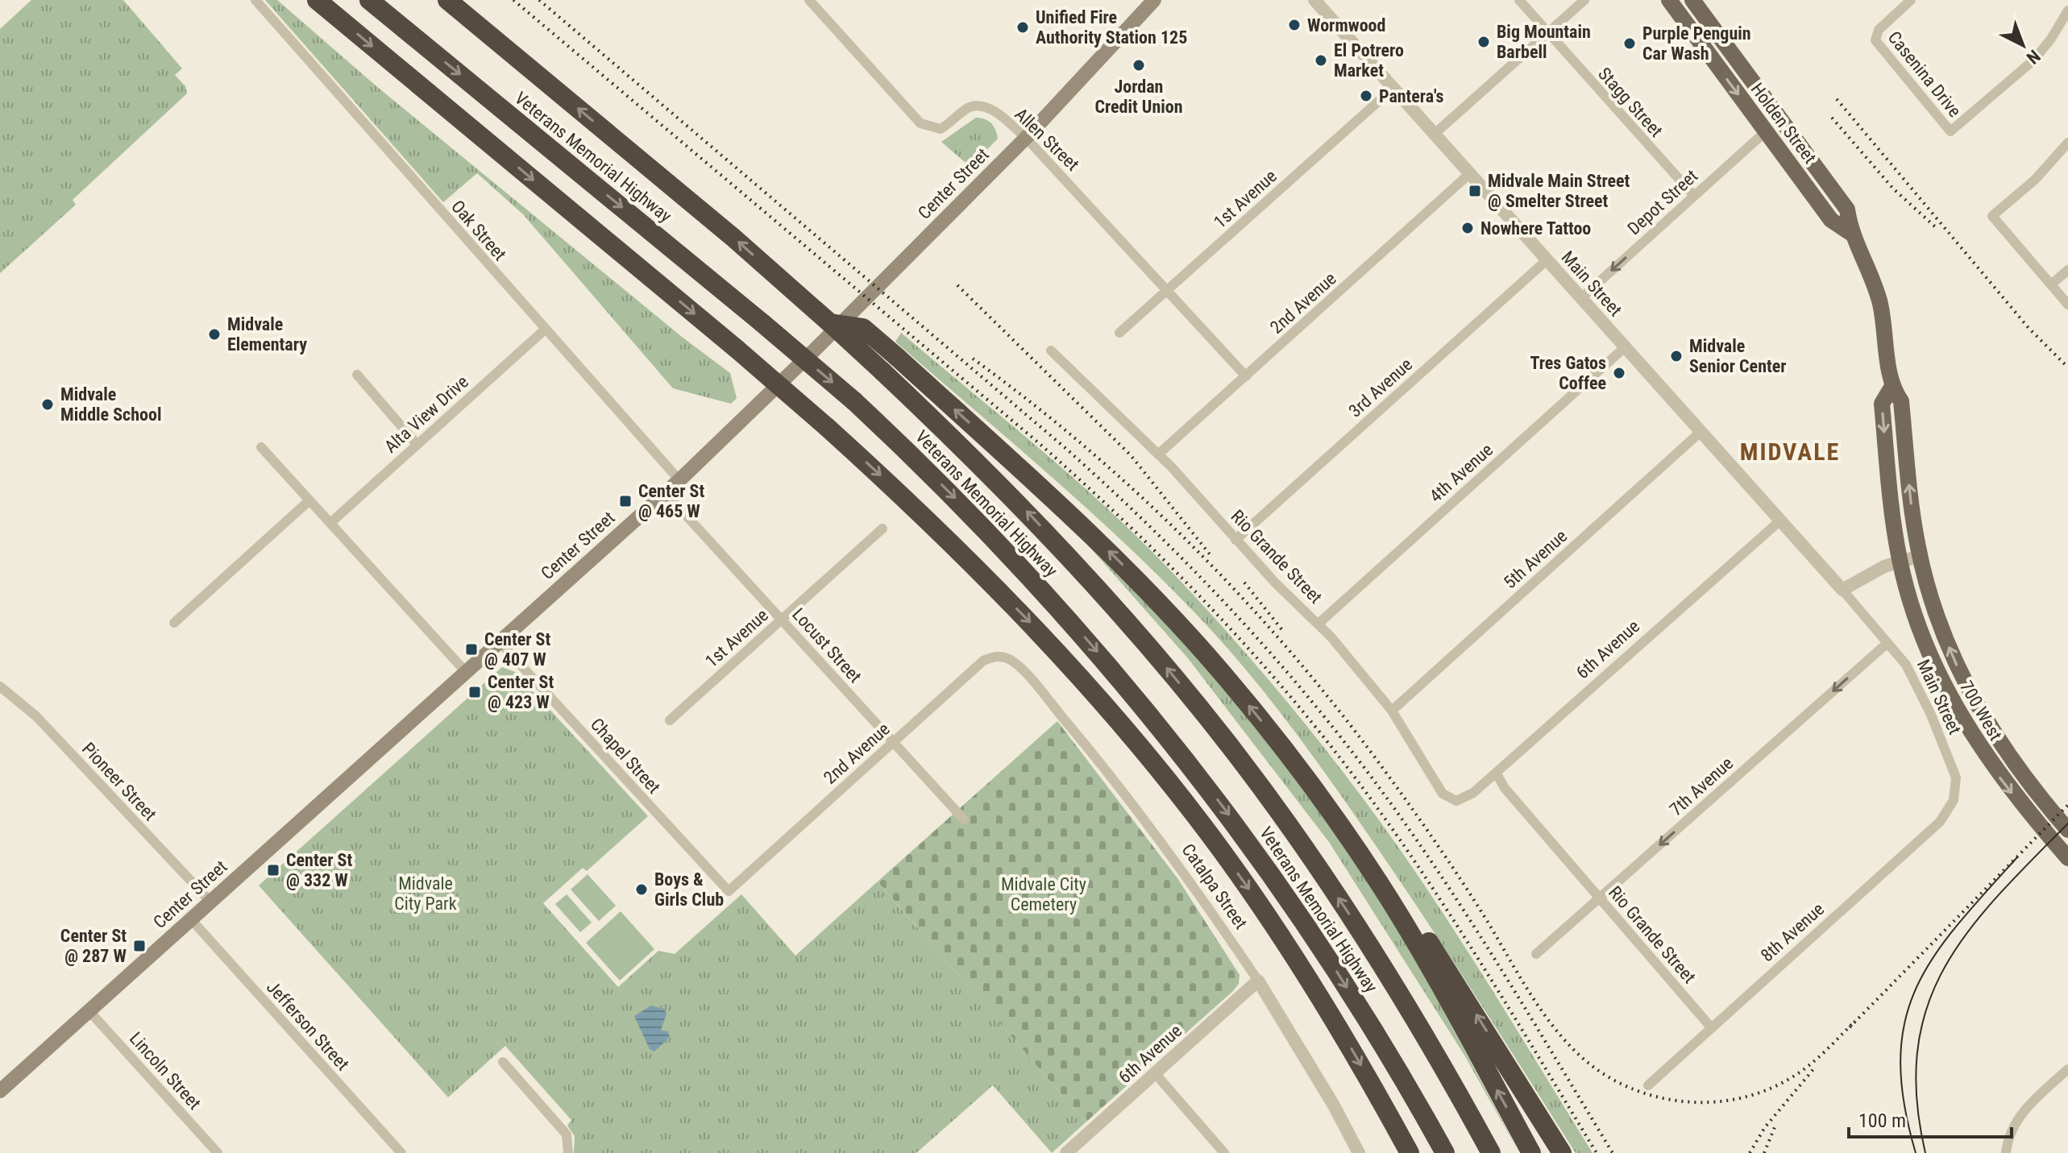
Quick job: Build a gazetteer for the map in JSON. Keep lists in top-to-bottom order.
{
  "streets": {
    "highway": ["Veterans Memorial Highway"],
    "main road": ["Holden Street", "Center Street", "700 West"],
    "street": [
      "Casenina Drive",
      "Stagg Street",
      "Allen Street",
      "1st Avenue",
      "Depot Street",
      "Oak Street",
      "Main Street",
      "2nd Avenue",
      "3rd Avenue",
      "Alta View Drive",
      "4th Avenue",
      "Rio Grande Street",
      "5th Avenue",
      "Locust Street",
      "6th Avenue",
      "Chapel Street",
      "Pioneer Street",
      "7th Avenue",
      "Catalpa Street",
      "8th Avenue",
      "Jefferson Street",
      "Lincoln Street"
    ]
  },
  "crossings": [
    ["Stagg Street", "Depot Street"],
    ["Holden Street", "Depot Street"],
    ["Holden Street", "700 West"],
    ["Allen Street", "Center Street"],
    ["Allen Street", "1st Avenue"],
    ["Allen Street", "2nd Avenue"],
    ["Center Street", "Oak Street"],
    ["Center Street", "Locust Street"],
    ["Center Street", "Chapel Street"],
    ["Center Street", "Pioneer Street"],
    ["Center Street", "Jefferson Street"],
    ["Center Street", "Lincoln Street"],
    ["1st Avenue", "Main Street"],
    ["1st Avenue", "Locust Street"],
    ["Depot Street", "Main Street"],
    ["Oak Street", "Alta View Drive"],
    ["Main Street", "2nd Avenue"],
    ["Main Street", "3rd Avenue"],
    ["Main Street", "4th Avenue"],
    ["Main Street", "5th Avenue"],
    ["Main Street", "6th Avenue"],
    ["Main Street", "7th Avenue"],
    ["Main Street", "8th Avenue"],
    ["2nd Avenue", "Rio Grande Street"],
    ["2nd Avenue", "Locust Street"],
    ["2nd Avenue", "Chapel Street"],
    ["2nd Avenue", "Catalpa Street"],
    ["3rd Avenue", "Rio Grande Street"],
    ["4th Avenue", "Rio Grande Street"],
    ["Rio Grande Street", "5th Avenue"],
    ["Rio Grande Street", "6th Avenue"],
    ["Rio Grande Street", "7th Avenue"],
    ["Rio Grande Street", "8th Avenue"],
    ["6th Avenue", "Catalpa Street"]
  ],
  "one_way": ["Depot Street", "7th Avenue"],
  "districts": ["MIDVALE"],
  "parks": ["Midvale City Park", "Midvale City Cemetery"],
  "places": {
    "other": [
      "Wormwood",
      "Unified Fire Authority Station 125",
      "Big Mountain Barbell",
      "Purple Penguin Car Wash",
      "El Potrero Market",
      "Jordan Credit Union",
      "Pantera's",
      "Nowhere Tattoo",
      "Midvale Elementary",
      "Midvale Senior Center",
      "Tres Gatos Coffee",
      "Midvale Middle School",
      "Boys & Girls Club"
    ],
    "transit": [
      "Midvale Main Street @ Smelter Street",
      "Center St @ 465 W",
      "Center St @ 407 W",
      "Center St @ 423 W",
      "Center St @ 332 W",
      "Center St @ 287 W"
    ]
  },
  "scale_bar": "100 m",
  "north": "bottom right"
}
